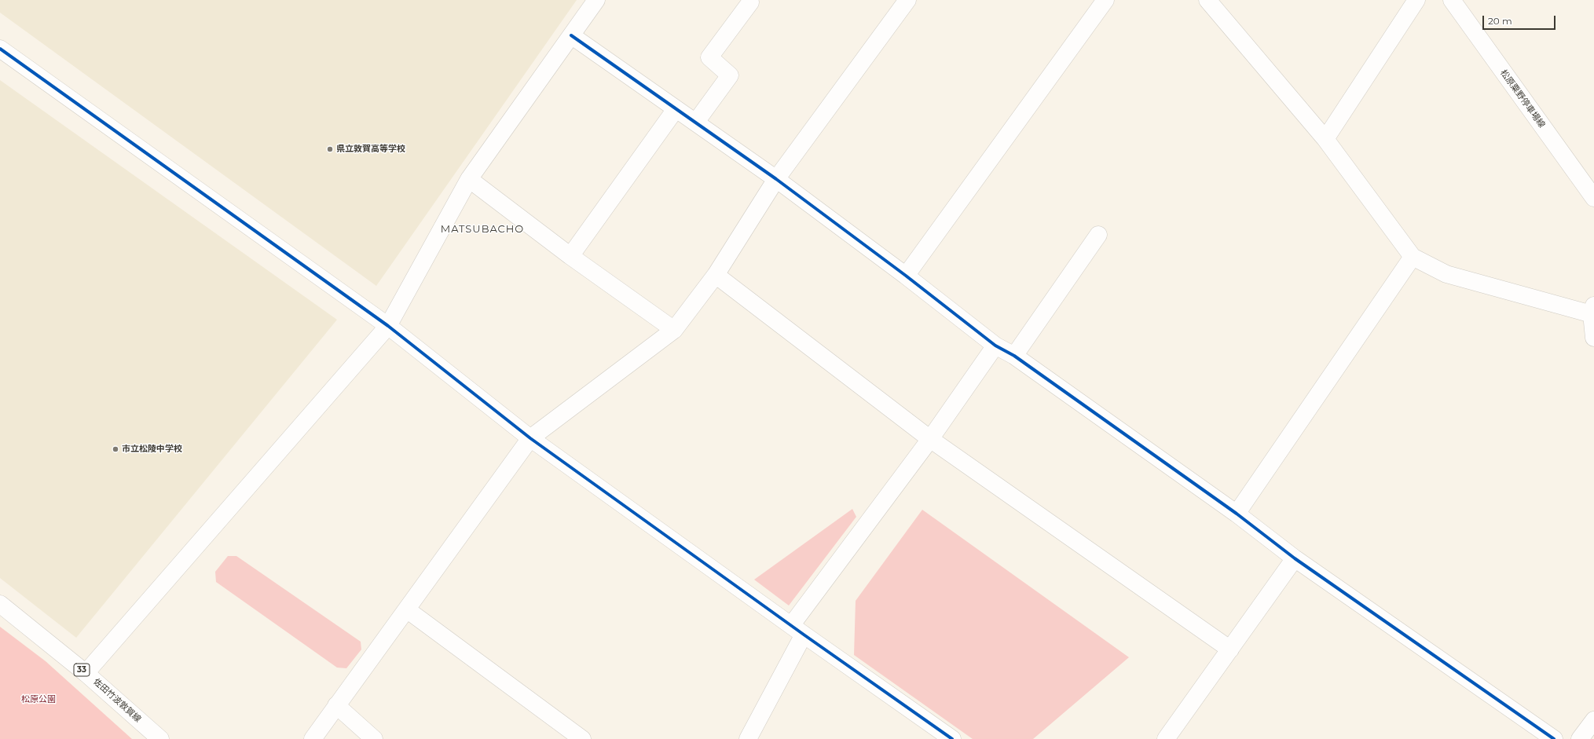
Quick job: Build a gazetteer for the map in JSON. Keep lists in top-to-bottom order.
{
  "streets": {
    "street": ["松原粟野停車場線", "33", "佐田竹波敦賀線"]
  },
  "districts": ["MATSUBACHO"],
  "parks": ["松原公園"],
  "places": ["県立敦賀高等学校", "市立松陵中学校"],
  "scale_bar": "20 m"
}
